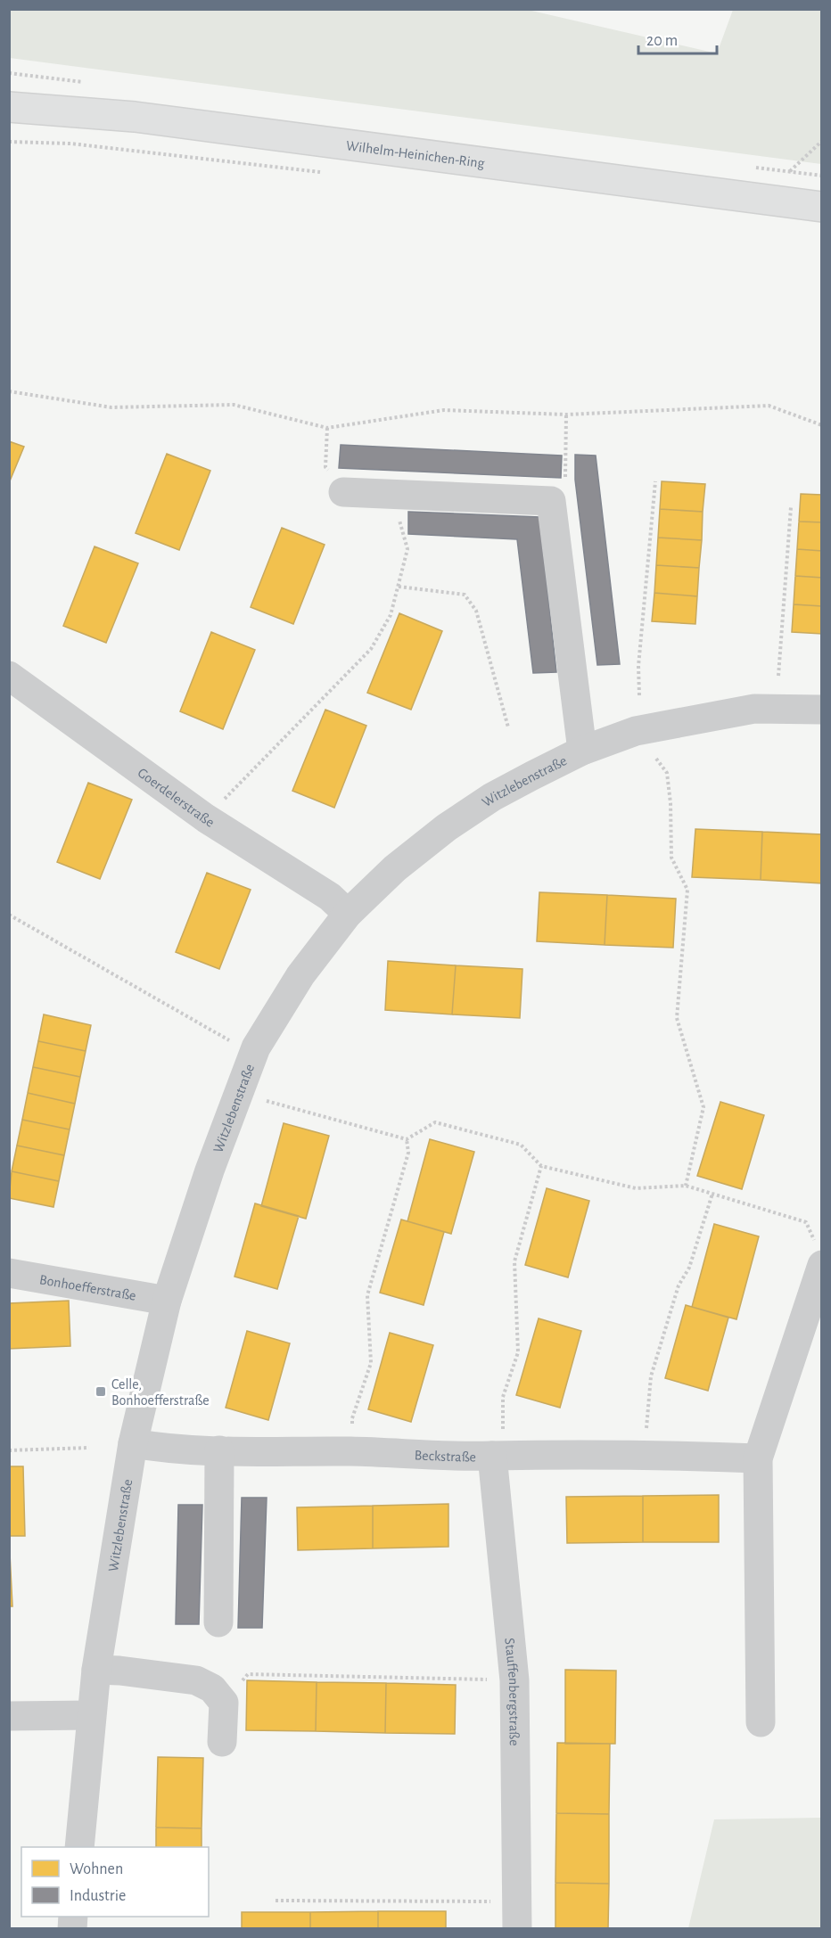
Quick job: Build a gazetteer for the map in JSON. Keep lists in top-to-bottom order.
{
  "streets": {
    "main road": ["Wilhelm-Heinichen-Ring"],
    "street": [
      "Witzlebenstraße",
      "Goerdelerstraße",
      "Bonhoefferstraße",
      "Beckstraße",
      "Stauffenbergstraße"
    ]
  },
  "crossings": [
    ["Witzlebenstraße", "Goerdelerstraße"],
    ["Witzlebenstraße", "Bonhoefferstraße"],
    ["Witzlebenstraße", "Beckstraße"],
    ["Beckstraße", "Stauffenbergstraße"]
  ],
  "places": {
    "transit": ["Celle, Bonhoefferstraße"]
  },
  "legend": ["Wohnen", "Industrie"],
  "scale_bar": "20 m"
}
